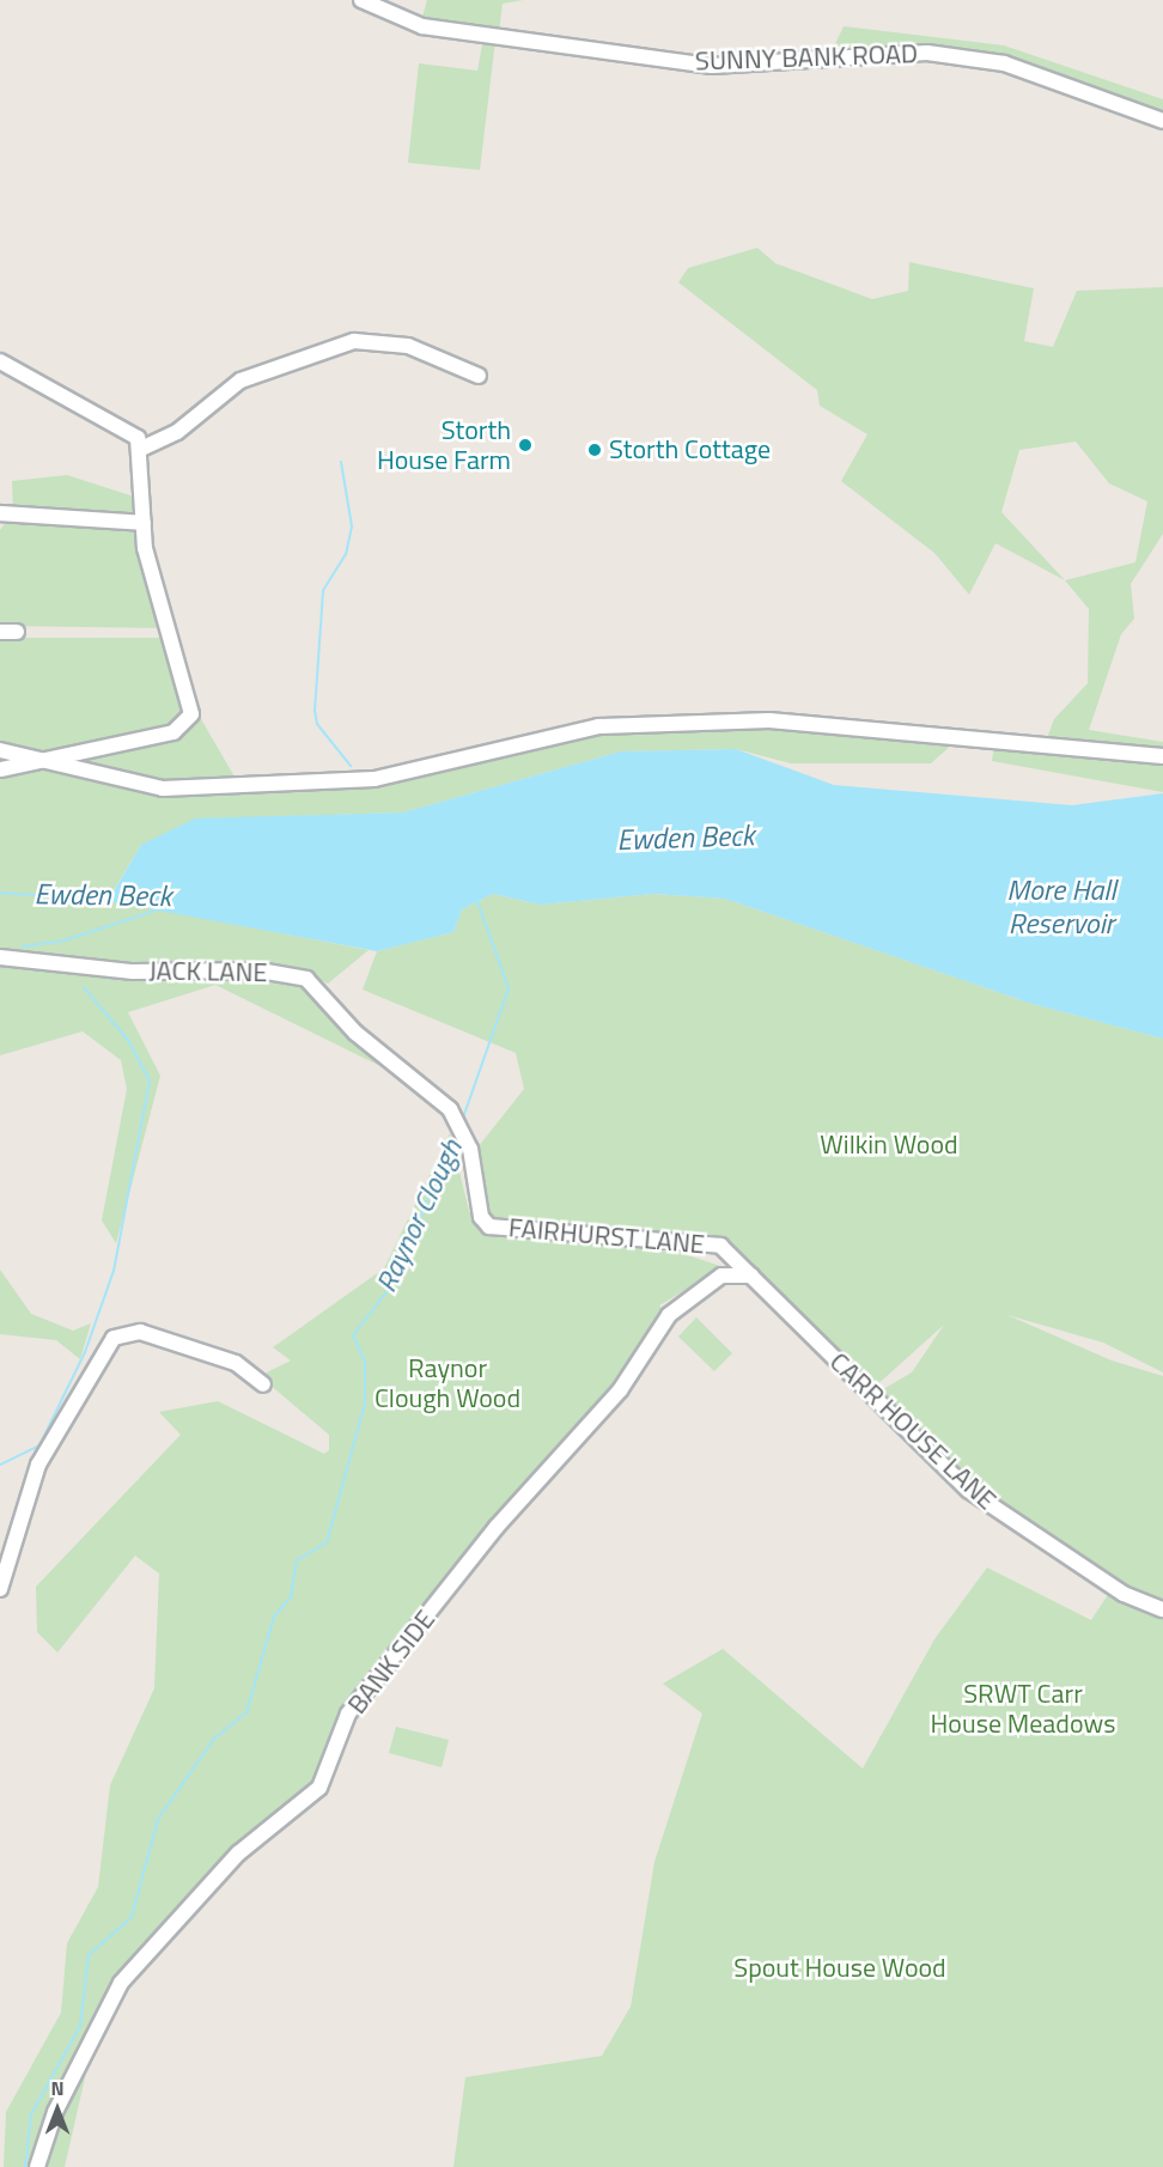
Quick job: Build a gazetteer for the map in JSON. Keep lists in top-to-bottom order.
{
  "streets": {
    "street": [
      "SUNNY BANK ROAD",
      "JACK LANE",
      "FAIRHURST LANE",
      "CARR HOUSE LANE",
      "BANK SIDE"
    ]
  },
  "crossings": [
    ["JACK LANE", "FAIRHURST LANE"],
    ["FAIRHURST LANE", "CARR HOUSE LANE"],
    ["FAIRHURST LANE", "BANK SIDE"],
    ["CARR HOUSE LANE", "BANK SIDE"]
  ],
  "water": ["Ewden Beck", "More Hall Reservoir", "Raynor Clough"],
  "parks": [
    "Wilkin Wood",
    "Raynor Clough Wood",
    "SRWT Carr House Meadows",
    "Spout House Wood"
  ],
  "places": ["Storth House Farm", "Storth Cottage"],
  "north": "top"
}
